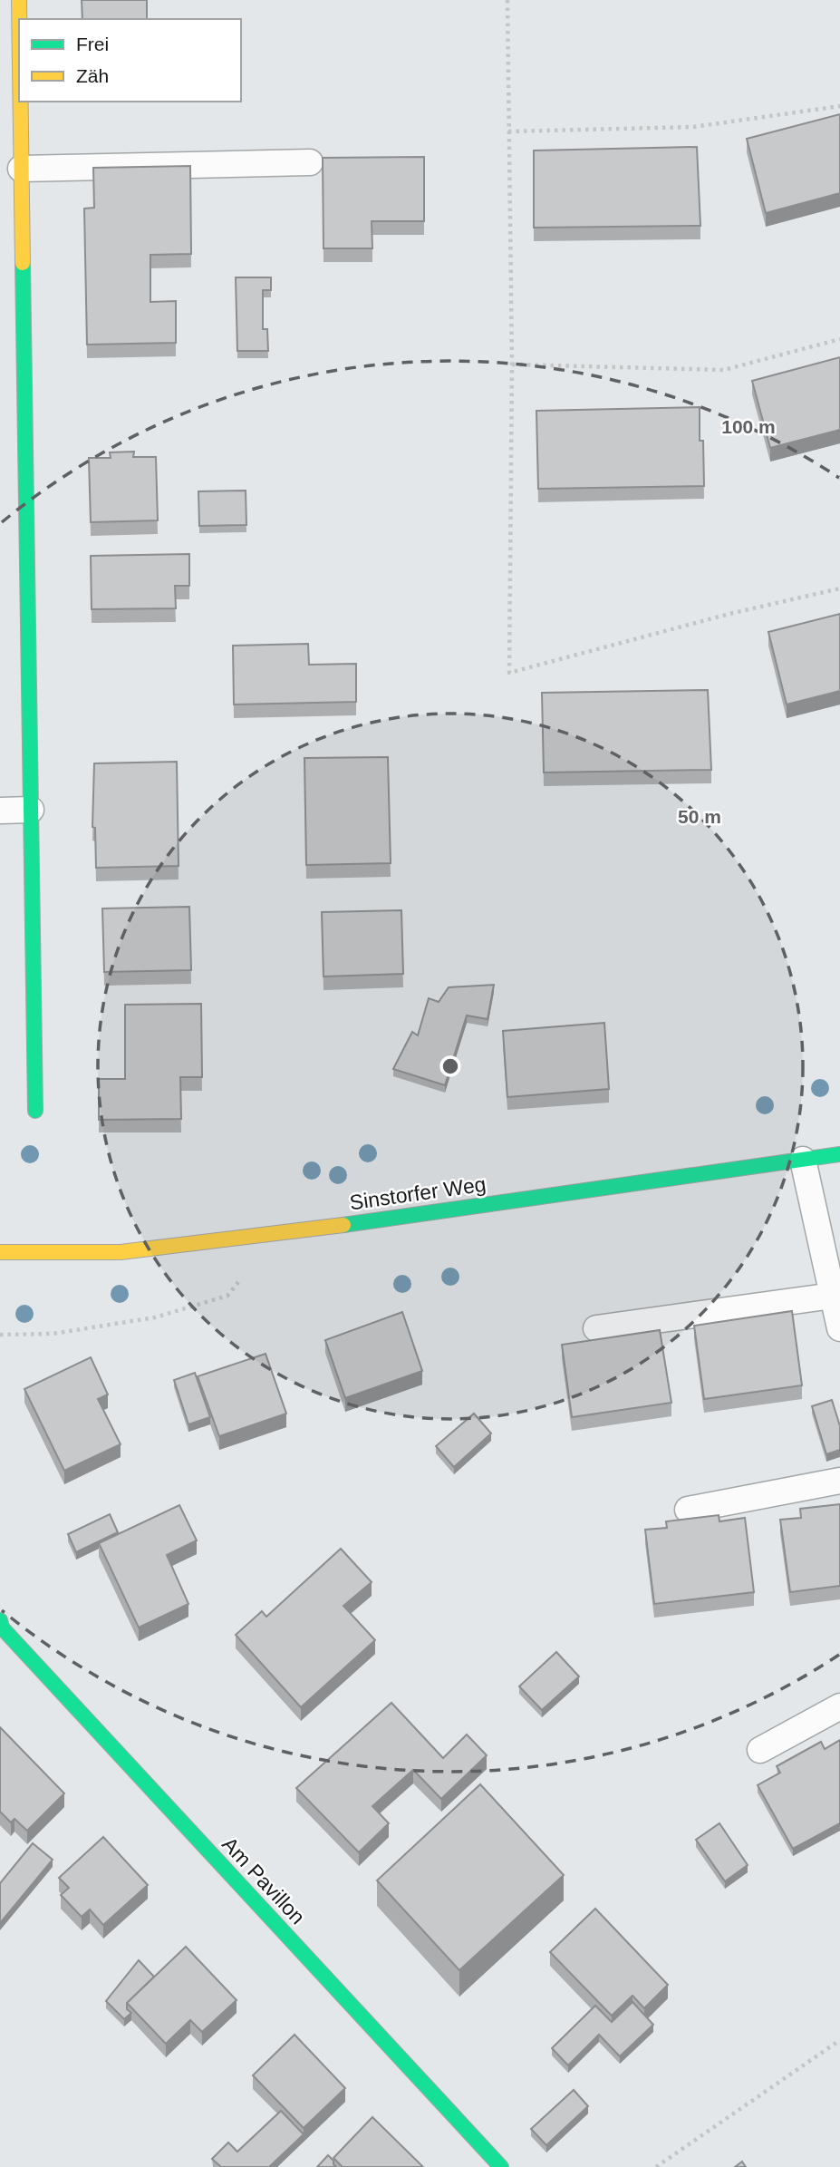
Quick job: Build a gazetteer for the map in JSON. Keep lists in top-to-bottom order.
{
  "streets": {
    "street": ["Sinstorfer Weg", "Am Pavillon"]
  },
  "legend": ["Frei", "Zäh"],
  "rings": ["100 m", "50 m"]
}
